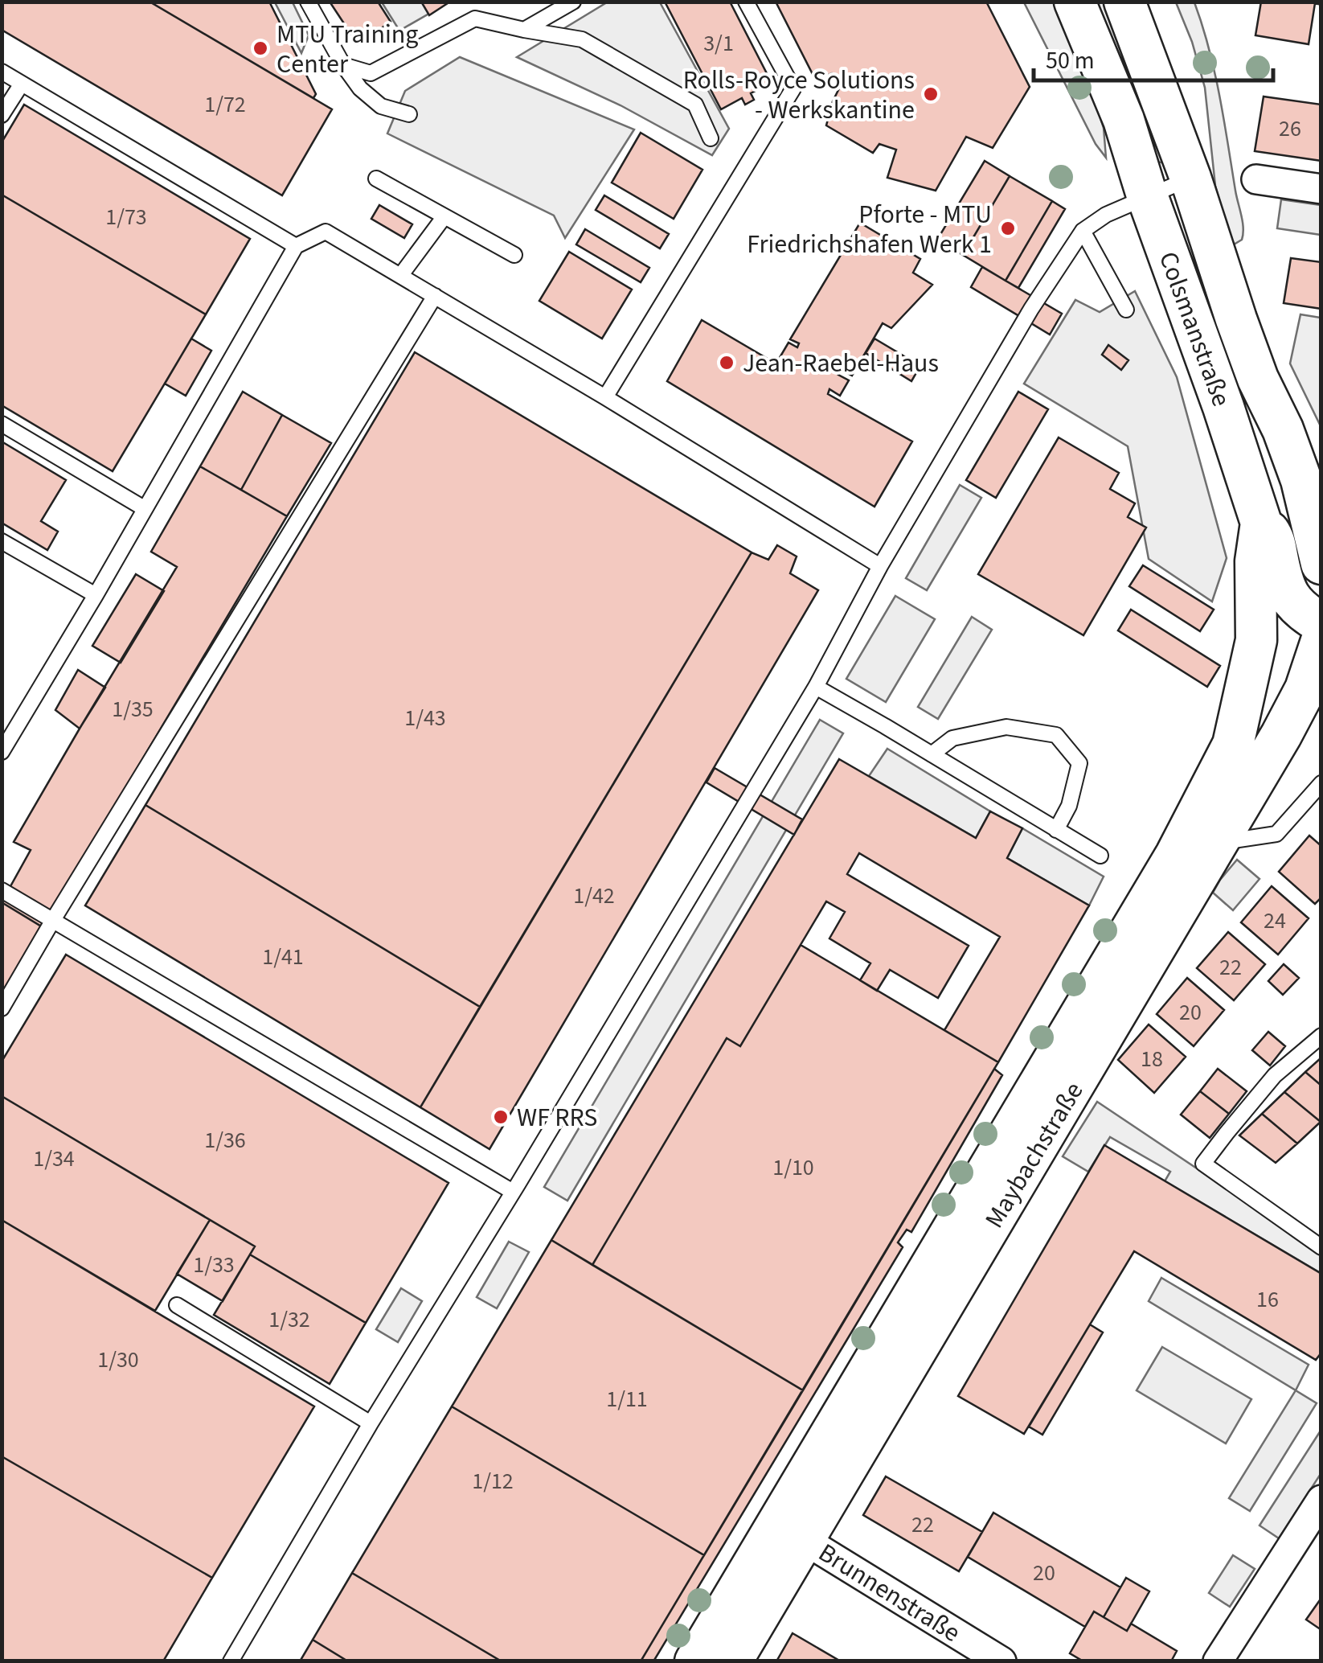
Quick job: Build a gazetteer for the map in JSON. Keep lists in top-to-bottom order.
{
  "streets": {
    "main road": ["Colsmanstraße", "Maybachstraße"],
    "street": ["Brunnenstraße"]
  },
  "crossings": [
    ["Colsmanstraße", "Maybachstraße"],
    ["Maybachstraße", "Brunnenstraße"]
  ],
  "places": [
    "MTU Training Center",
    "Rolls-Royce Solutions - Werkskantine",
    "Pforte - MTU Friedrichshafen Werk 1",
    "Jean-Raebel-Haus",
    "WF RRS"
  ],
  "house_numbers": [
    "3/1",
    "1/72",
    "26",
    "1/73",
    "1/35",
    "1/43",
    "1/42",
    "24",
    "1/41",
    "22",
    "20",
    "18",
    "1/36",
    "1/34",
    "1/10",
    "1/33",
    "16",
    "1/32",
    "1/30",
    "1/11",
    "1/12",
    "22",
    "20"
  ],
  "scale_bar": "50 m"
}
